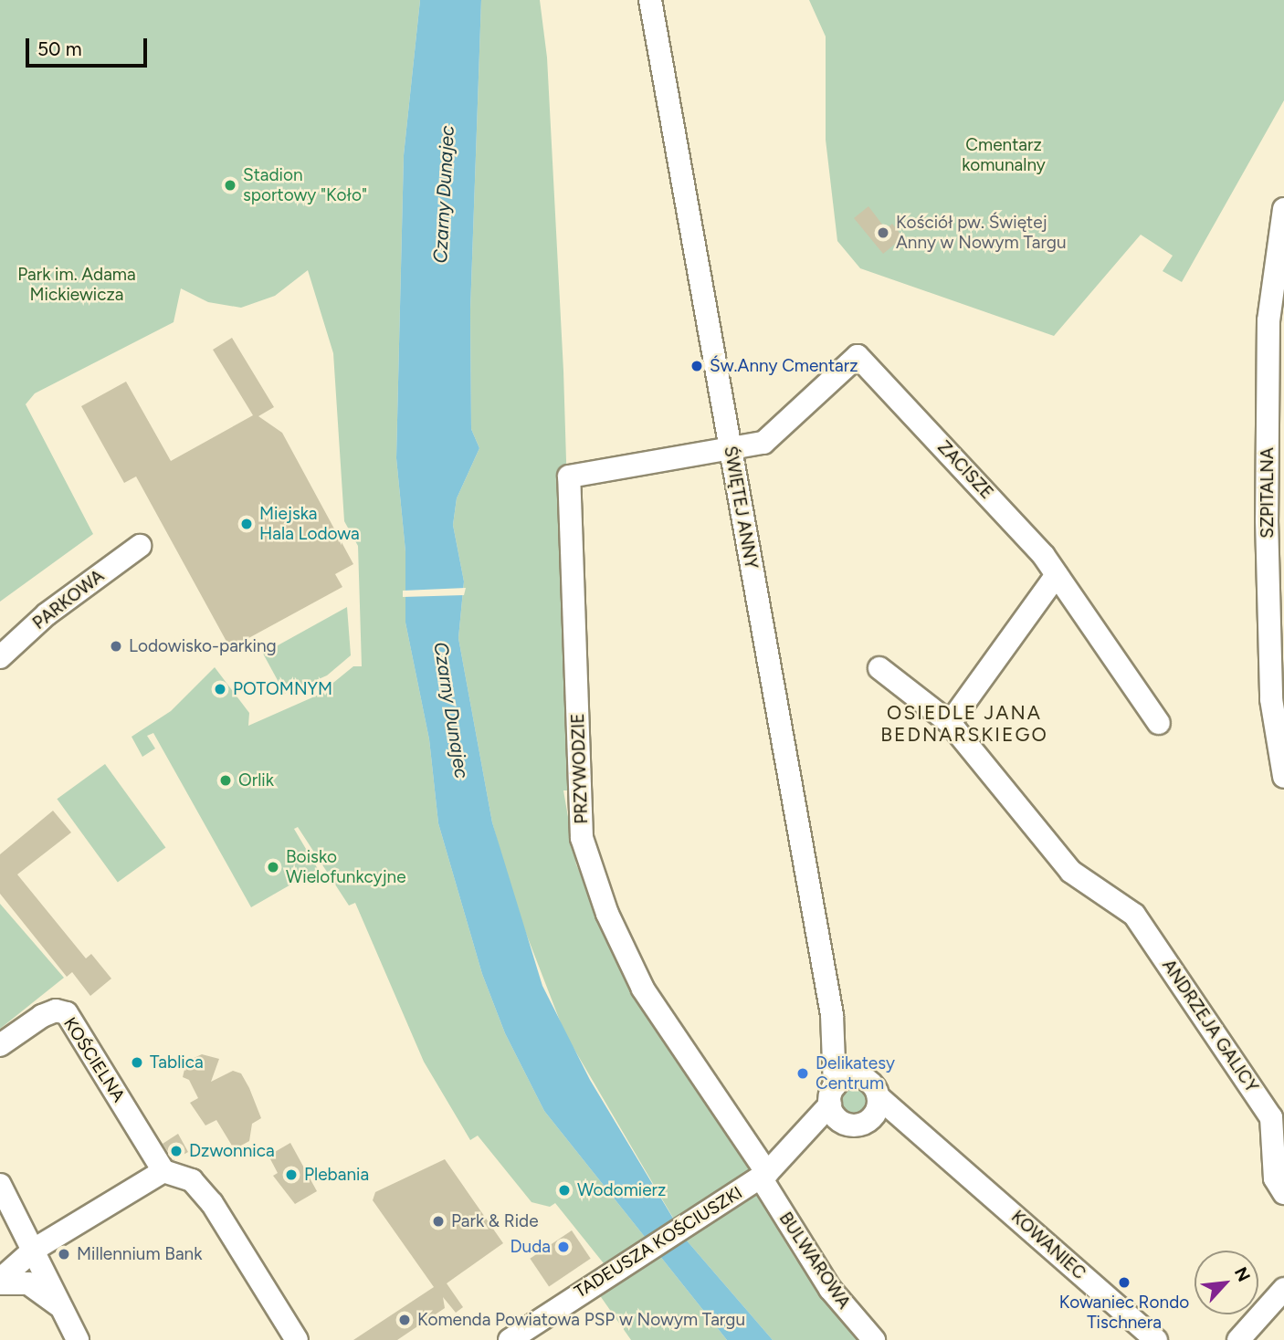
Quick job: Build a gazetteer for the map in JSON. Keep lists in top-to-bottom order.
{
  "streets": {
    "street": [
      "ZACISZE",
      "SZPITALNA",
      "ŚWIĘTEJ ANNY",
      "PARKOWA",
      "PRZYWODZIE",
      "ANDRZEJA GALICY",
      "KOŚCIELNA",
      "TADEUSZA KOŚCIUSZKI",
      "KOWANIEC",
      "BULWAROWA"
    ]
  },
  "crossings": [
    ["ZACISZE", "ŚWIĘTEJ ANNY"],
    ["ZACISZE", "PRZYWODZIE"],
    ["ŚWIĘTEJ ANNY", "PRZYWODZIE"],
    ["ŚWIĘTEJ ANNY", "TADEUSZA KOŚCIUSZKI"],
    ["ŚWIĘTEJ ANNY", "KOWANIEC"],
    ["PRZYWODZIE", "TADEUSZA KOŚCIUSZKI"],
    ["PRZYWODZIE", "BULWAROWA"],
    ["TADEUSZA KOŚCIUSZKI", "KOWANIEC"],
    ["TADEUSZA KOŚCIUSZKI", "BULWAROWA"]
  ],
  "districts": ["OSIEDLE JANA BEDNARSKIEGO"],
  "water": ["Czarny Dunajec"],
  "parks": ["Cmentarz komunalny", "Park im. Adama Mickiewicza"],
  "places": [
    "Stadion sportowy \"Koło\"",
    "Kościół pw. Świętej Anny w Nowym Targu",
    "Św.Anny Cmentarz",
    "Miejska Hala Lodowa",
    "Lodowisko-parking",
    "POTOMNYM",
    "Orlik",
    "Boisko Wielofunkcyjne",
    "Tablica",
    "Delikatesy Centrum",
    "Dzwonnica",
    "Plebania",
    "Wodomierz",
    "Park & Ride",
    "Duda",
    "Millennium Bank",
    "Kowaniec Rondo Tischnera",
    "Komenda Powiatowa PSP w Nowym Targu"
  ],
  "scale_bar": "50 m",
  "north": "top right"
}
